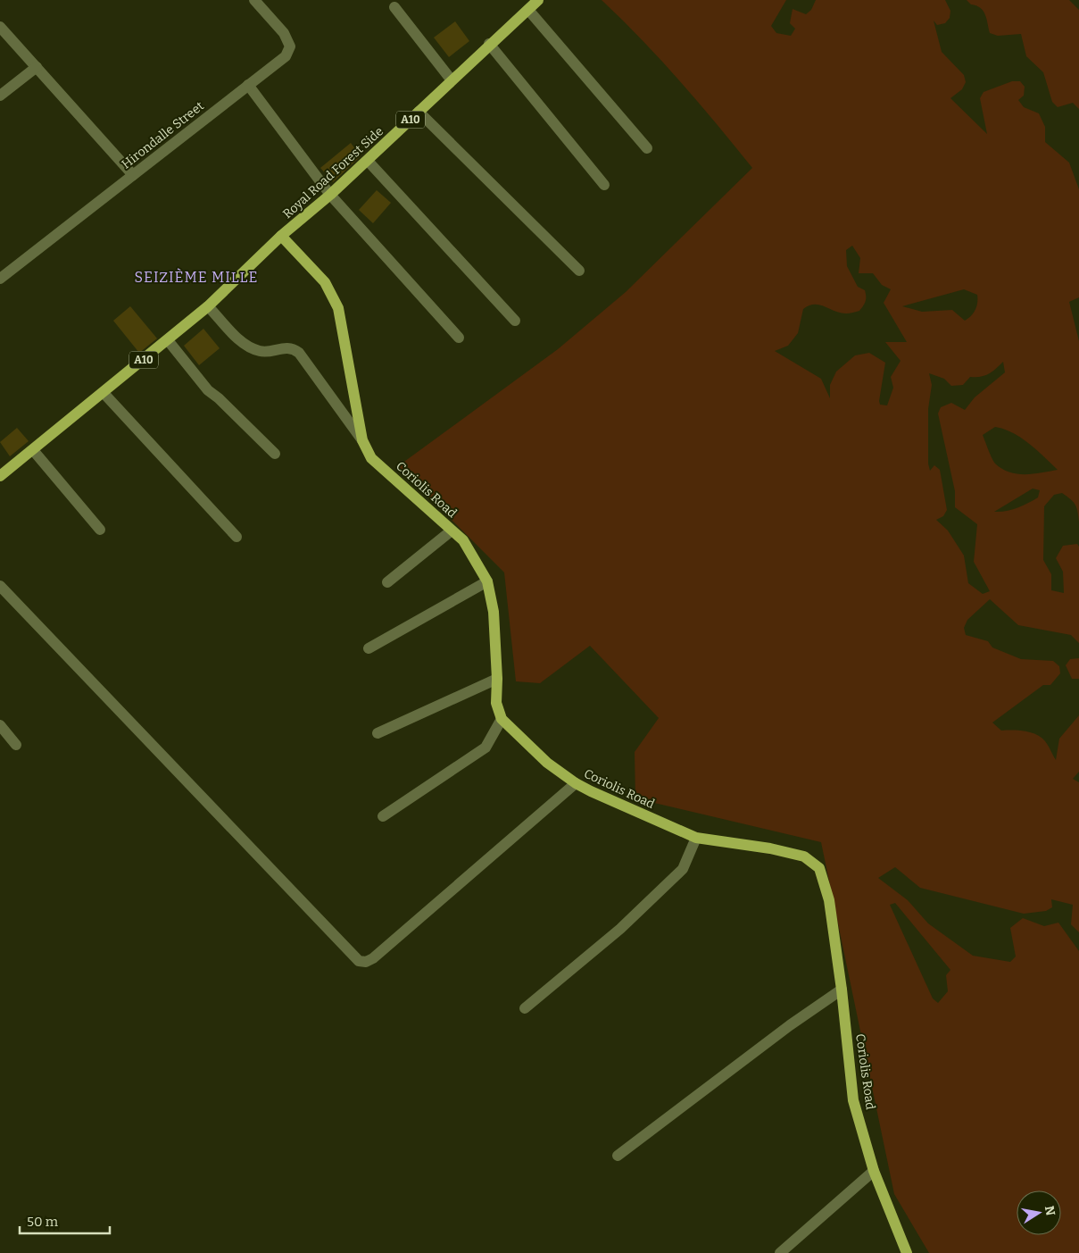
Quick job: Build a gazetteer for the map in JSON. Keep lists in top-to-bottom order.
{
  "streets": {
    "main road": ["A10", "Royal Road Forest Side", "Coriolis Road"],
    "street": ["Hirondalle Street"]
  },
  "crossings": [
    ["A10", "Royal Road Forest Side"],
    ["A10", "Coriolis Road"],
    ["Royal Road Forest Side", "Coriolis Road"]
  ],
  "districts": ["SEIZIÈME MILLE"],
  "scale_bar": "50 m",
  "north": "right"
}
